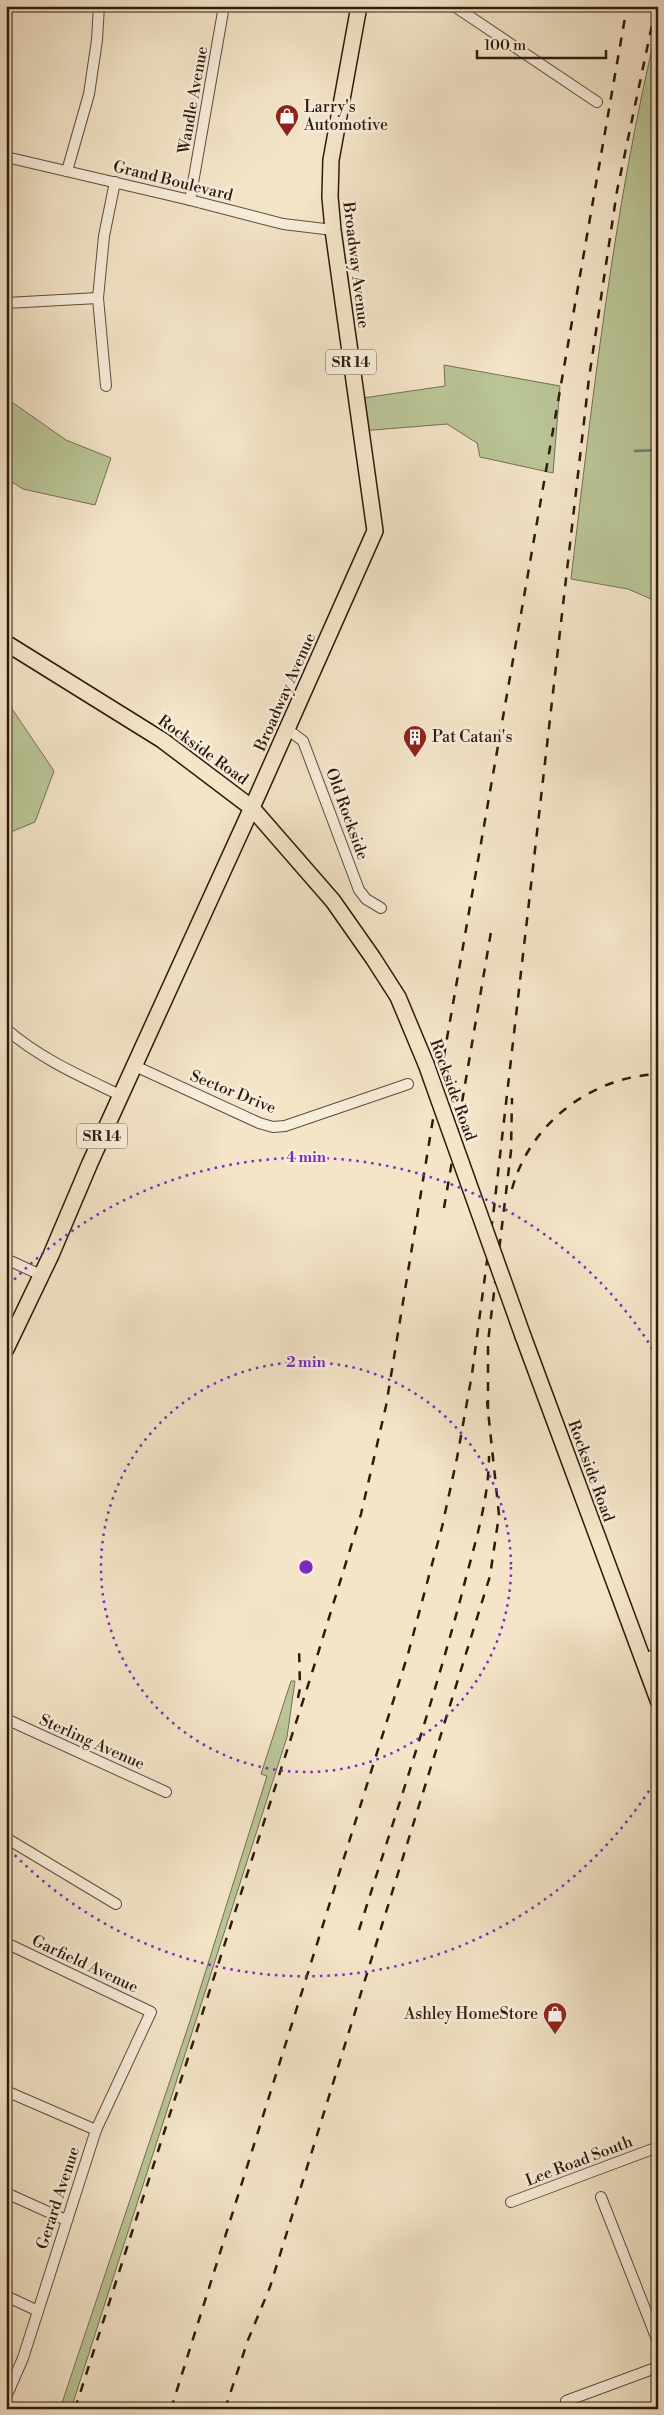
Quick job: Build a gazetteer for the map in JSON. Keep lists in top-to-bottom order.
{
  "streets": {
    "main road": ["Broadway Avenue", "SR 14", "Rockside Road"],
    "street": [
      "Wandle Avenue",
      "Grand Boulevard",
      "Old Rockside",
      "Sector Drive",
      "Sterling Avenue",
      "Garfield Avenue",
      "Lee Road South",
      "Gerard Avenue"
    ]
  },
  "crossings": [
    ["Wandle Avenue", "Grand Boulevard"],
    ["Grand Boulevard", "Broadway Avenue"],
    ["Broadway Avenue", "Rockside Road"],
    ["Broadway Avenue", "Old Rockside"],
    ["Broadway Avenue", "Sector Drive"],
    ["Garfield Avenue", "Gerard Avenue"]
  ],
  "places": {
    "shop": ["Larry's Automotive", "Ashley HomeStore"],
    "building": ["Pat Catan's"]
  },
  "scale_bar": "100 m",
  "rings": ["4 min", "2 min"]
}
